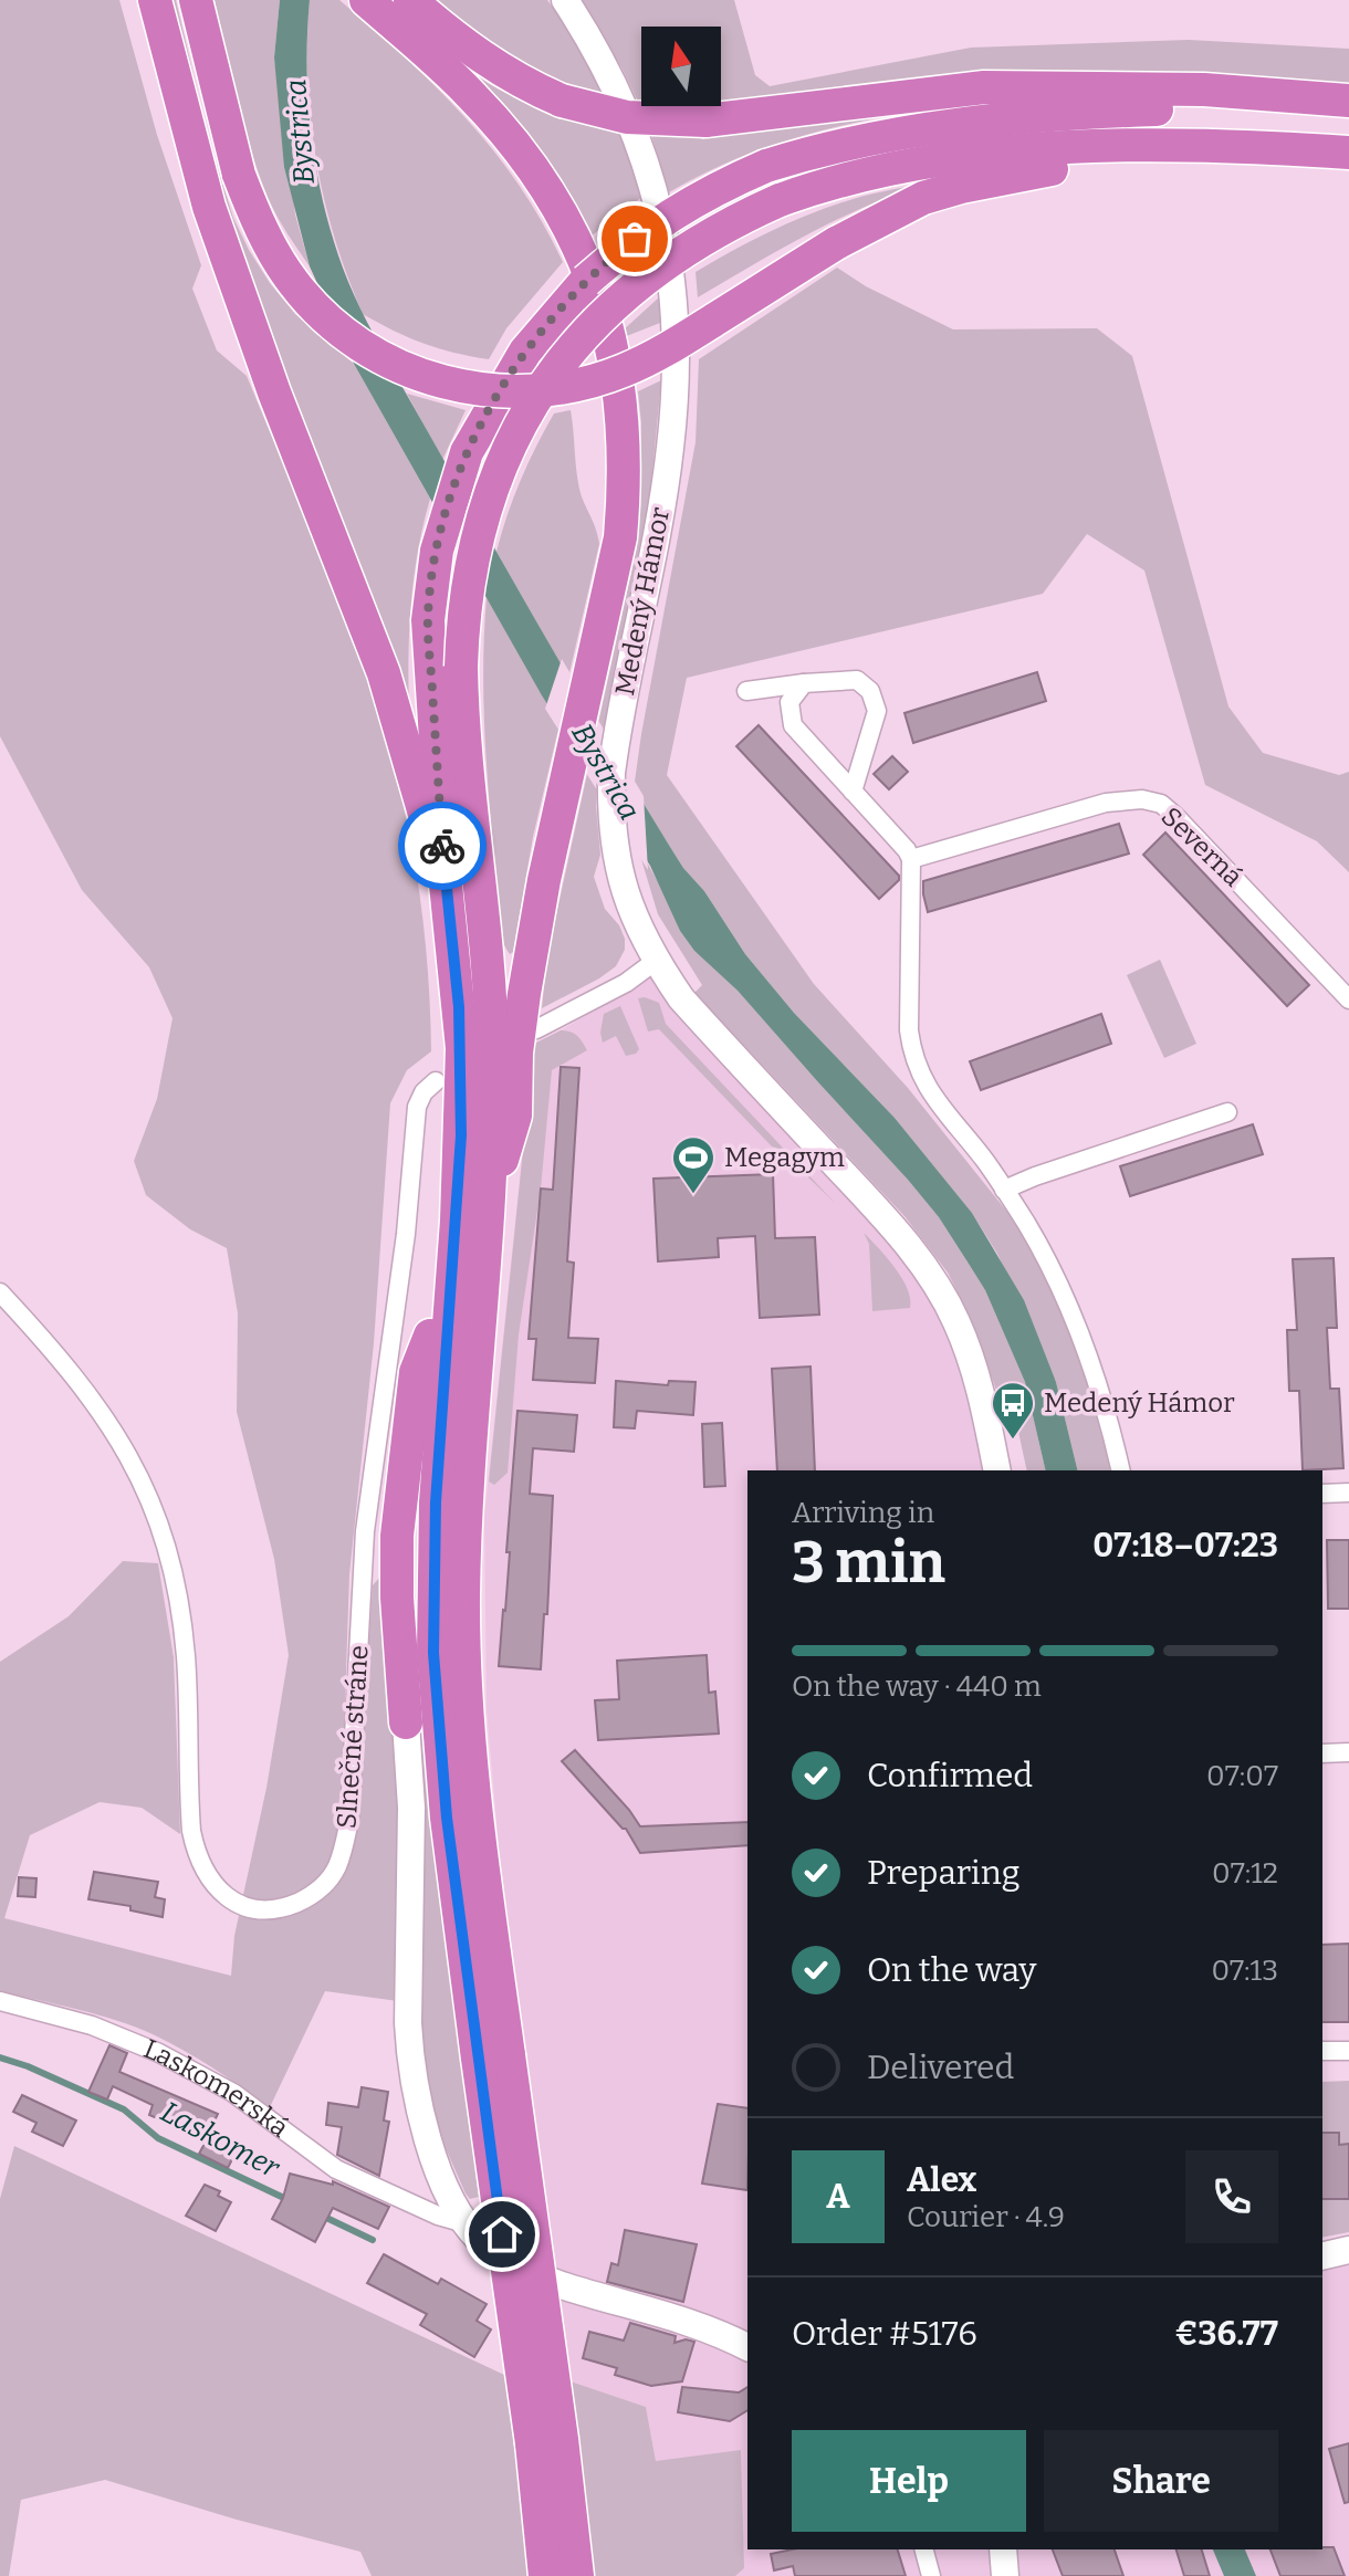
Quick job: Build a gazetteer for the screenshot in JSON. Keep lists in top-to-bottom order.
{
  "streets": {
    "street": [
      "Medený Hámor",
      "Severná",
      "Slnečné stráne",
      "Laskomerská"
    ]
  },
  "water": ["Bystrica", "Laskomer"],
  "places": {
    "sports": ["Megagym"],
    "bus stop": ["Medený Hámor"]
  },
  "north": "top",
  "page": {
    "heading": ["3 min", "Arriving in", "07:18–07:23"],
    "panel": [
      "Alex",
      "Courier · 4.9",
      "Order #5176",
      "€36.77"
    ],
    "bar": "On the way · 440 m",
    "list": [
      ["Confirmed", "07:07"],
      ["Preparing", "07:12"],
      ["On the way", "07:13"],
      "Delivered"
    ],
    "round": "A",
    "buttons": ["Help", "Share"]
  }
}
